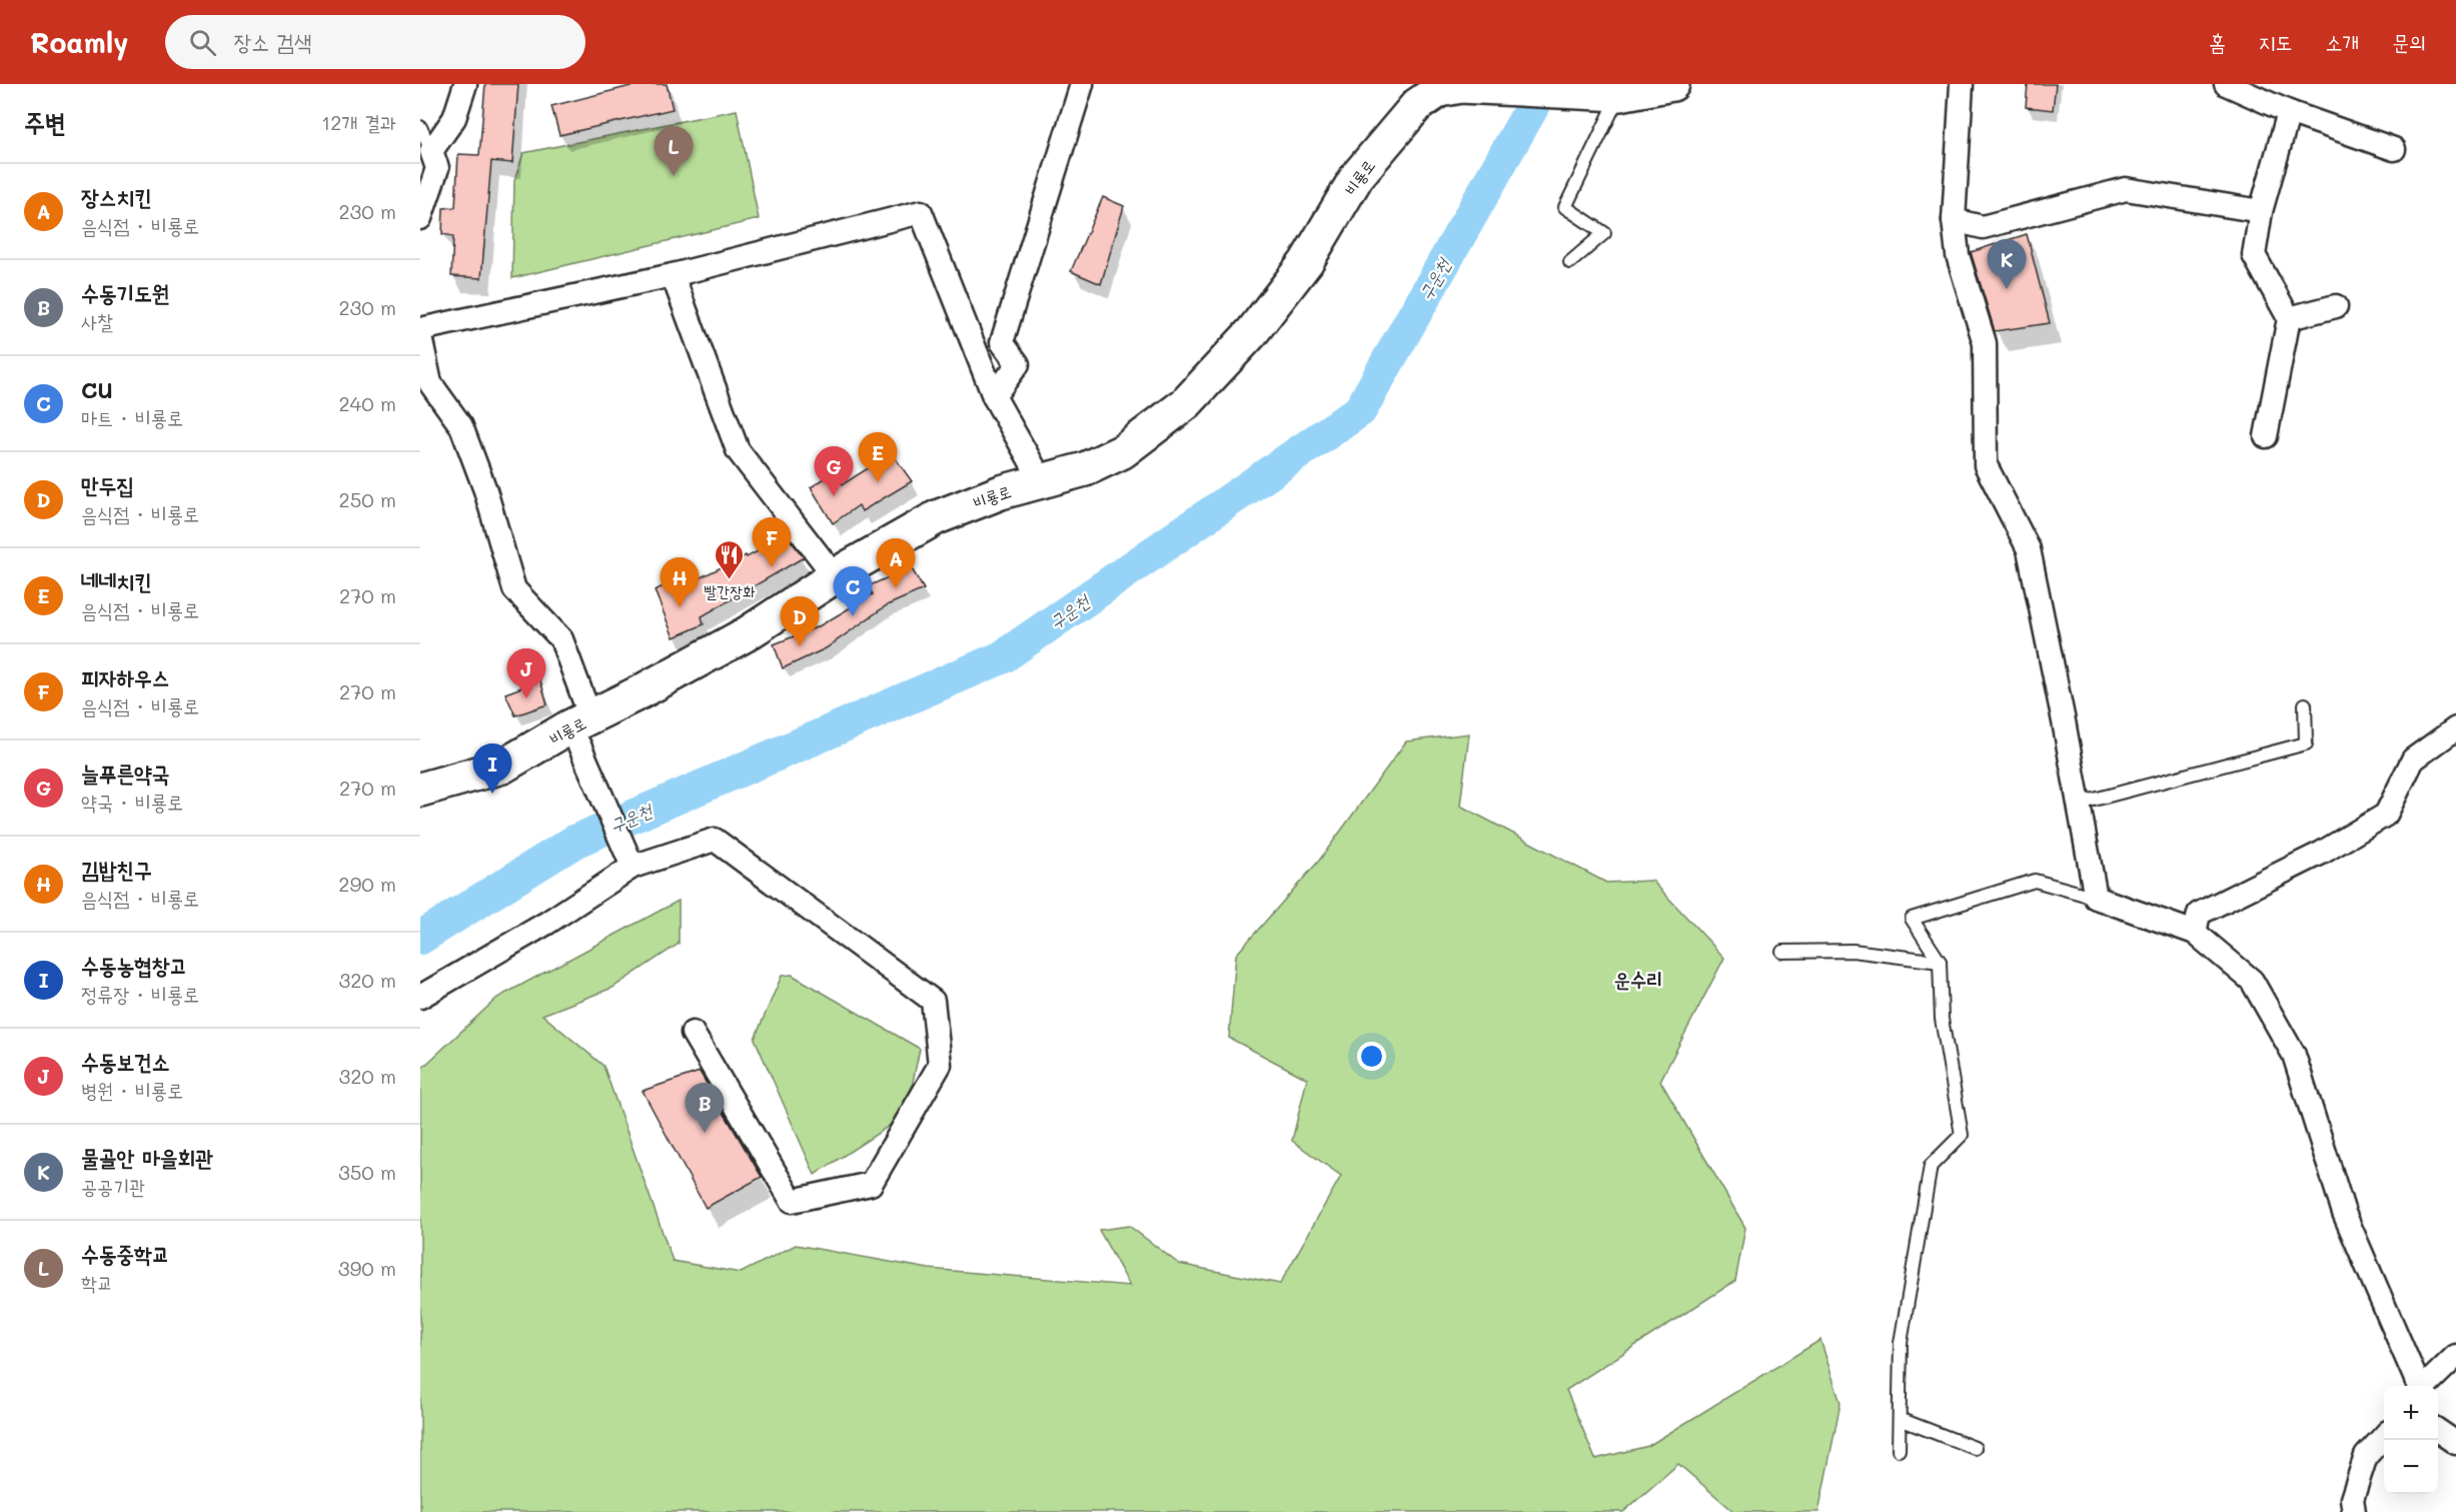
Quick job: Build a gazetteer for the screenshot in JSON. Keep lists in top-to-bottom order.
{
  "streets": {
    "main road": ["비룡로"]
  },
  "districts": ["운수리"],
  "water": ["구운천"],
  "places": {
    "restaurant": ["빨간장화"]
  },
  "page": {
    "header": "Roamly",
    "search": "장소 검색",
    "nav": [
      "홈",
      "지도",
      "소개",
      "문의"
    ],
    "heading": ["주변", "12개 결과"],
    "pins": [
      "L",
      "K",
      "E",
      "G",
      "F",
      "A",
      "H",
      "C",
      "D",
      "J",
      "I",
      "B"
    ],
    "list": [
      {
        "mark": "A",
        "name": "장스치킨",
        "note": "음식점 · 비룡로",
        "value": "230 m"
      },
      {
        "mark": "B",
        "name": "수동기도원",
        "note": "사찰",
        "value": "230 m"
      },
      {
        "mark": "C",
        "name": "CU",
        "note": "마트 · 비룡로",
        "value": "240 m"
      },
      {
        "mark": "D",
        "name": "만두집",
        "note": "음식점 · 비룡로",
        "value": "250 m"
      },
      {
        "mark": "E",
        "name": "네네치킨",
        "note": "음식점 · 비룡로",
        "value": "270 m"
      },
      {
        "mark": "F",
        "name": "피자하우스",
        "note": "음식점 · 비룡로",
        "value": "270 m"
      },
      {
        "mark": "G",
        "name": "늘푸른약국",
        "note": "약국 · 비룡로",
        "value": "270 m"
      },
      {
        "mark": "H",
        "name": "김밥친구",
        "note": "음식점 · 비룡로",
        "value": "290 m"
      },
      {
        "mark": "I",
        "name": "수동농협창고",
        "note": "정류장 · 비룡로",
        "value": "320 m"
      },
      {
        "mark": "J",
        "name": "수동보건소",
        "note": "병원 · 비룡로",
        "value": "320 m"
      },
      {
        "mark": "K",
        "name": "물골안 마을회관",
        "note": "공공기관",
        "value": "350 m"
      },
      {
        "mark": "L",
        "name": "수동중학교",
        "note": "학교",
        "value": "390 m"
      }
    ],
    "map_buttons": ["+", "−"]
  }
}
